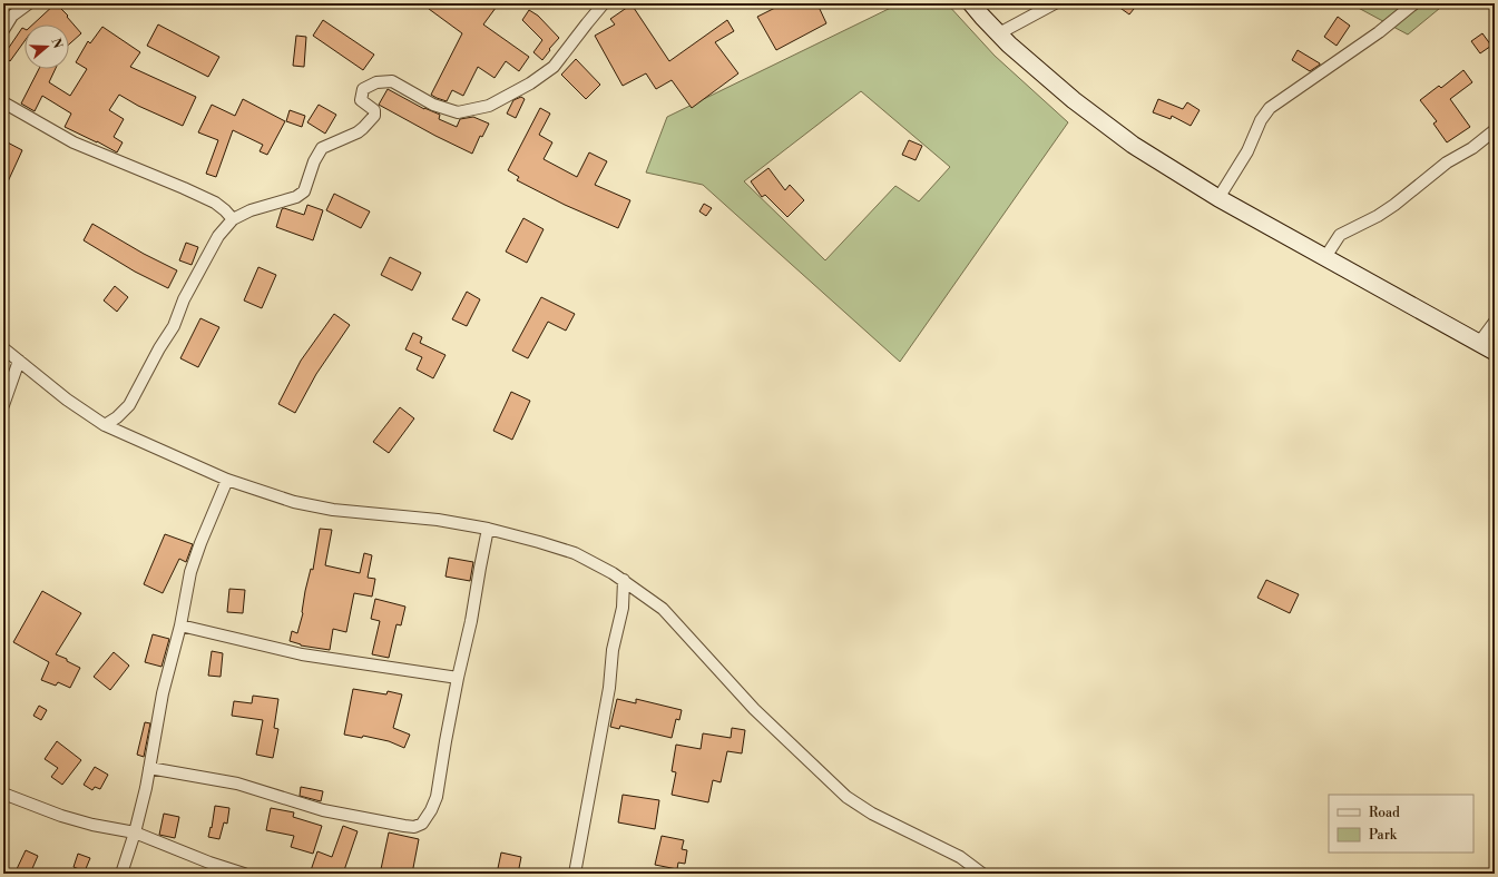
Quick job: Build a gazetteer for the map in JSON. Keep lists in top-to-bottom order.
{
  "legend": ["Road", "Park"],
  "north": "right"
}
